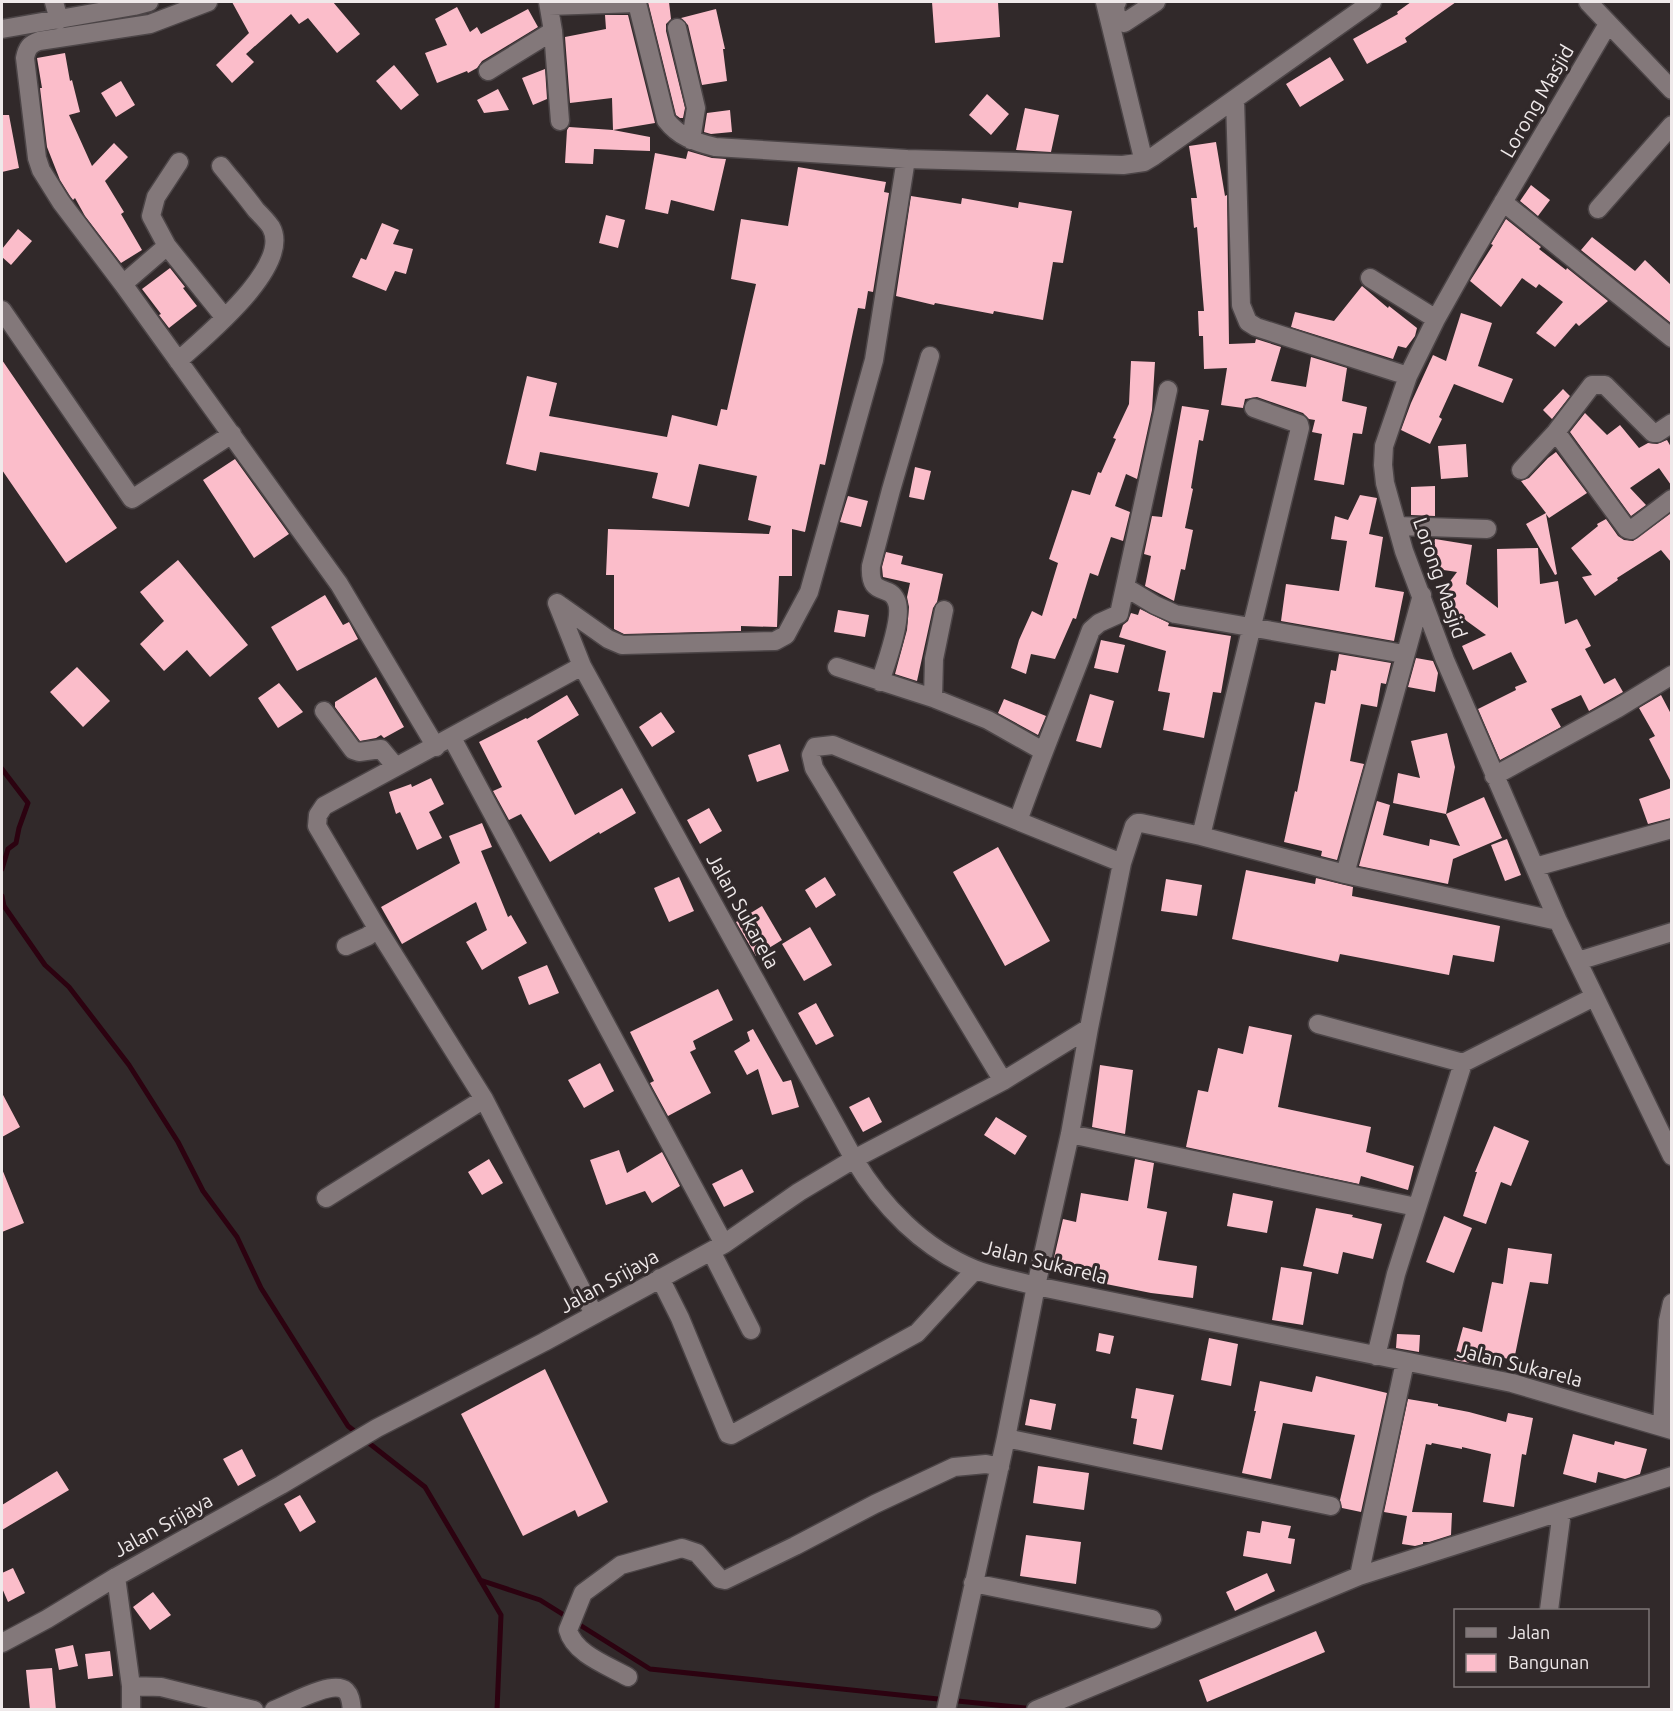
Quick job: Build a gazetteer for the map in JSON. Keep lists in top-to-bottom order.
{
  "streets": {
    "street": ["Lorong Masjid", "Jalan Sukarela", "Jalan Srijaya"]
  },
  "crossings": [
    ["Jalan Sukarela", "Jalan Srijaya"]
  ],
  "legend": ["Jalan", "Bangunan"]
}
